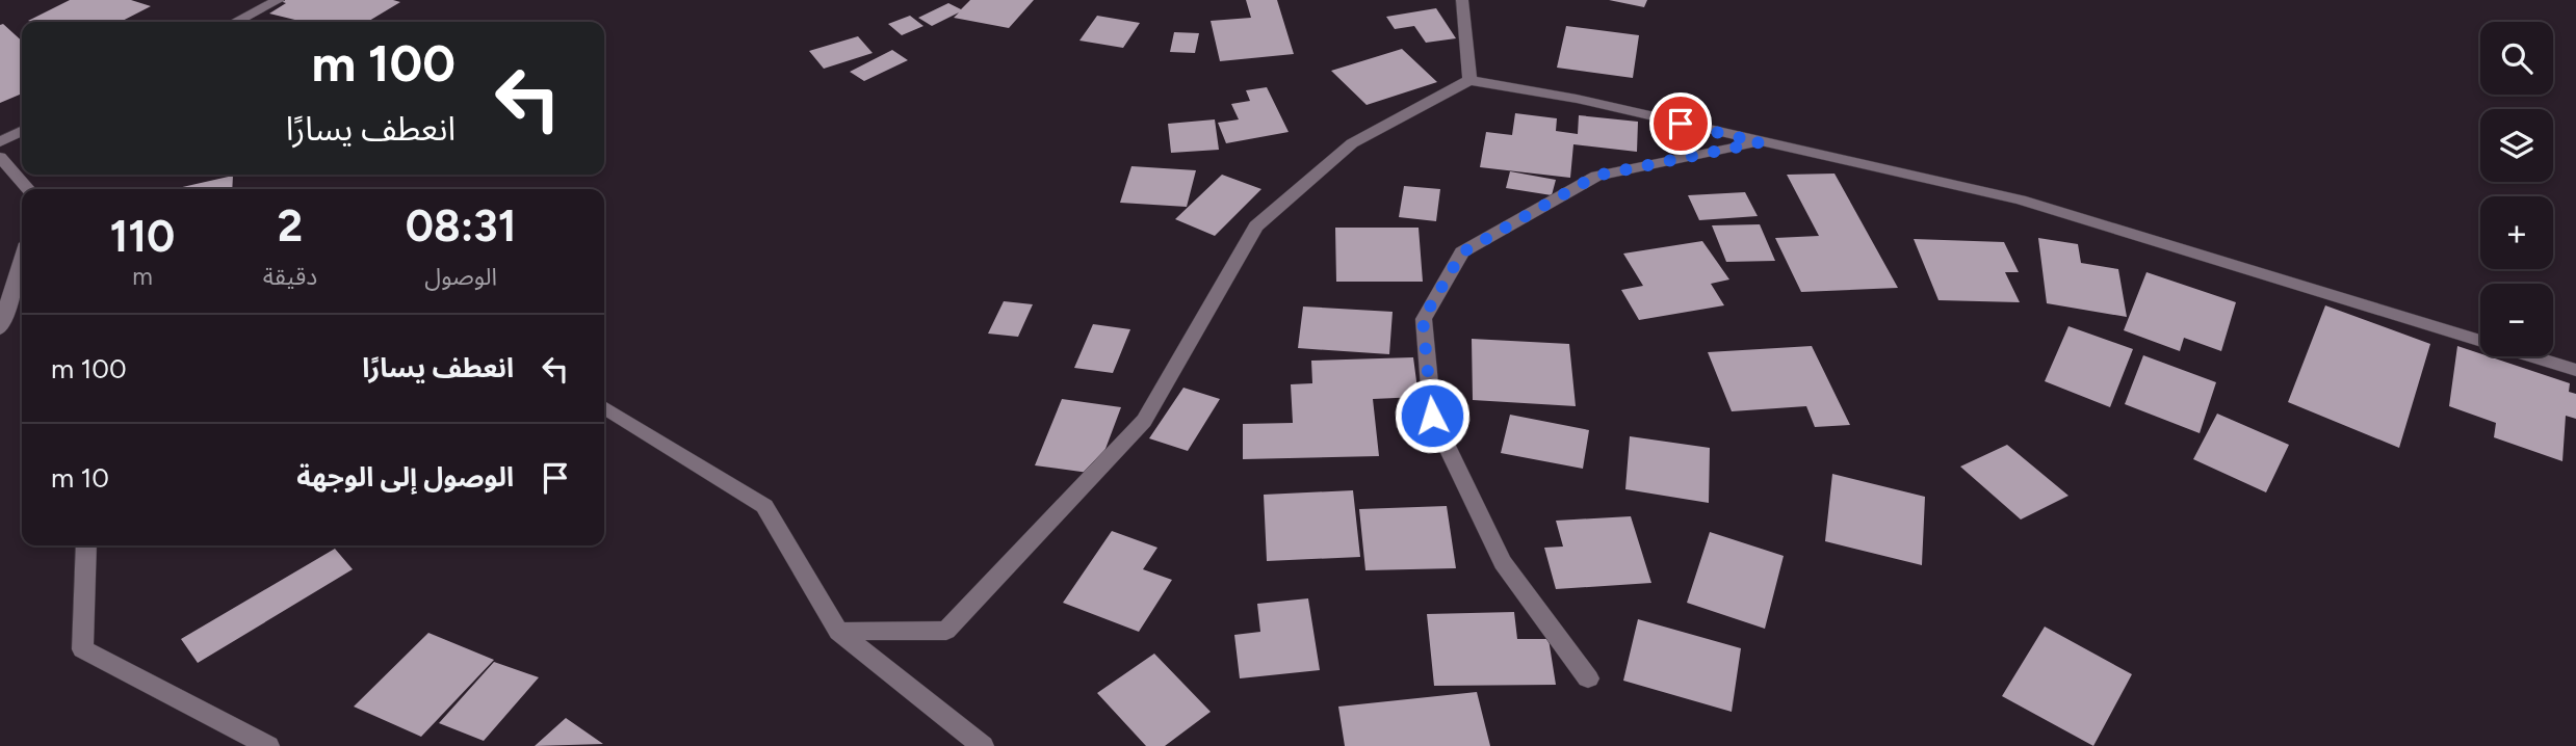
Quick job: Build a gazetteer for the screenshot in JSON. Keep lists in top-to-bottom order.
{
  "page": {
    "map_buttons": ["+", "−"],
    "turn": ["100 m", "انعطف يسارًا"],
    "eta": [
      "08:31",
      "الوصول",
      "2",
      "دقيقة",
      "110",
      "m"
    ],
    "list": [
      {
        "name": "انعطف يسارًا",
        "value": "100 m"
      },
      {
        "name": "الوصول إلى الوجهة",
        "value": "10 m"
      }
    ]
  }
}
